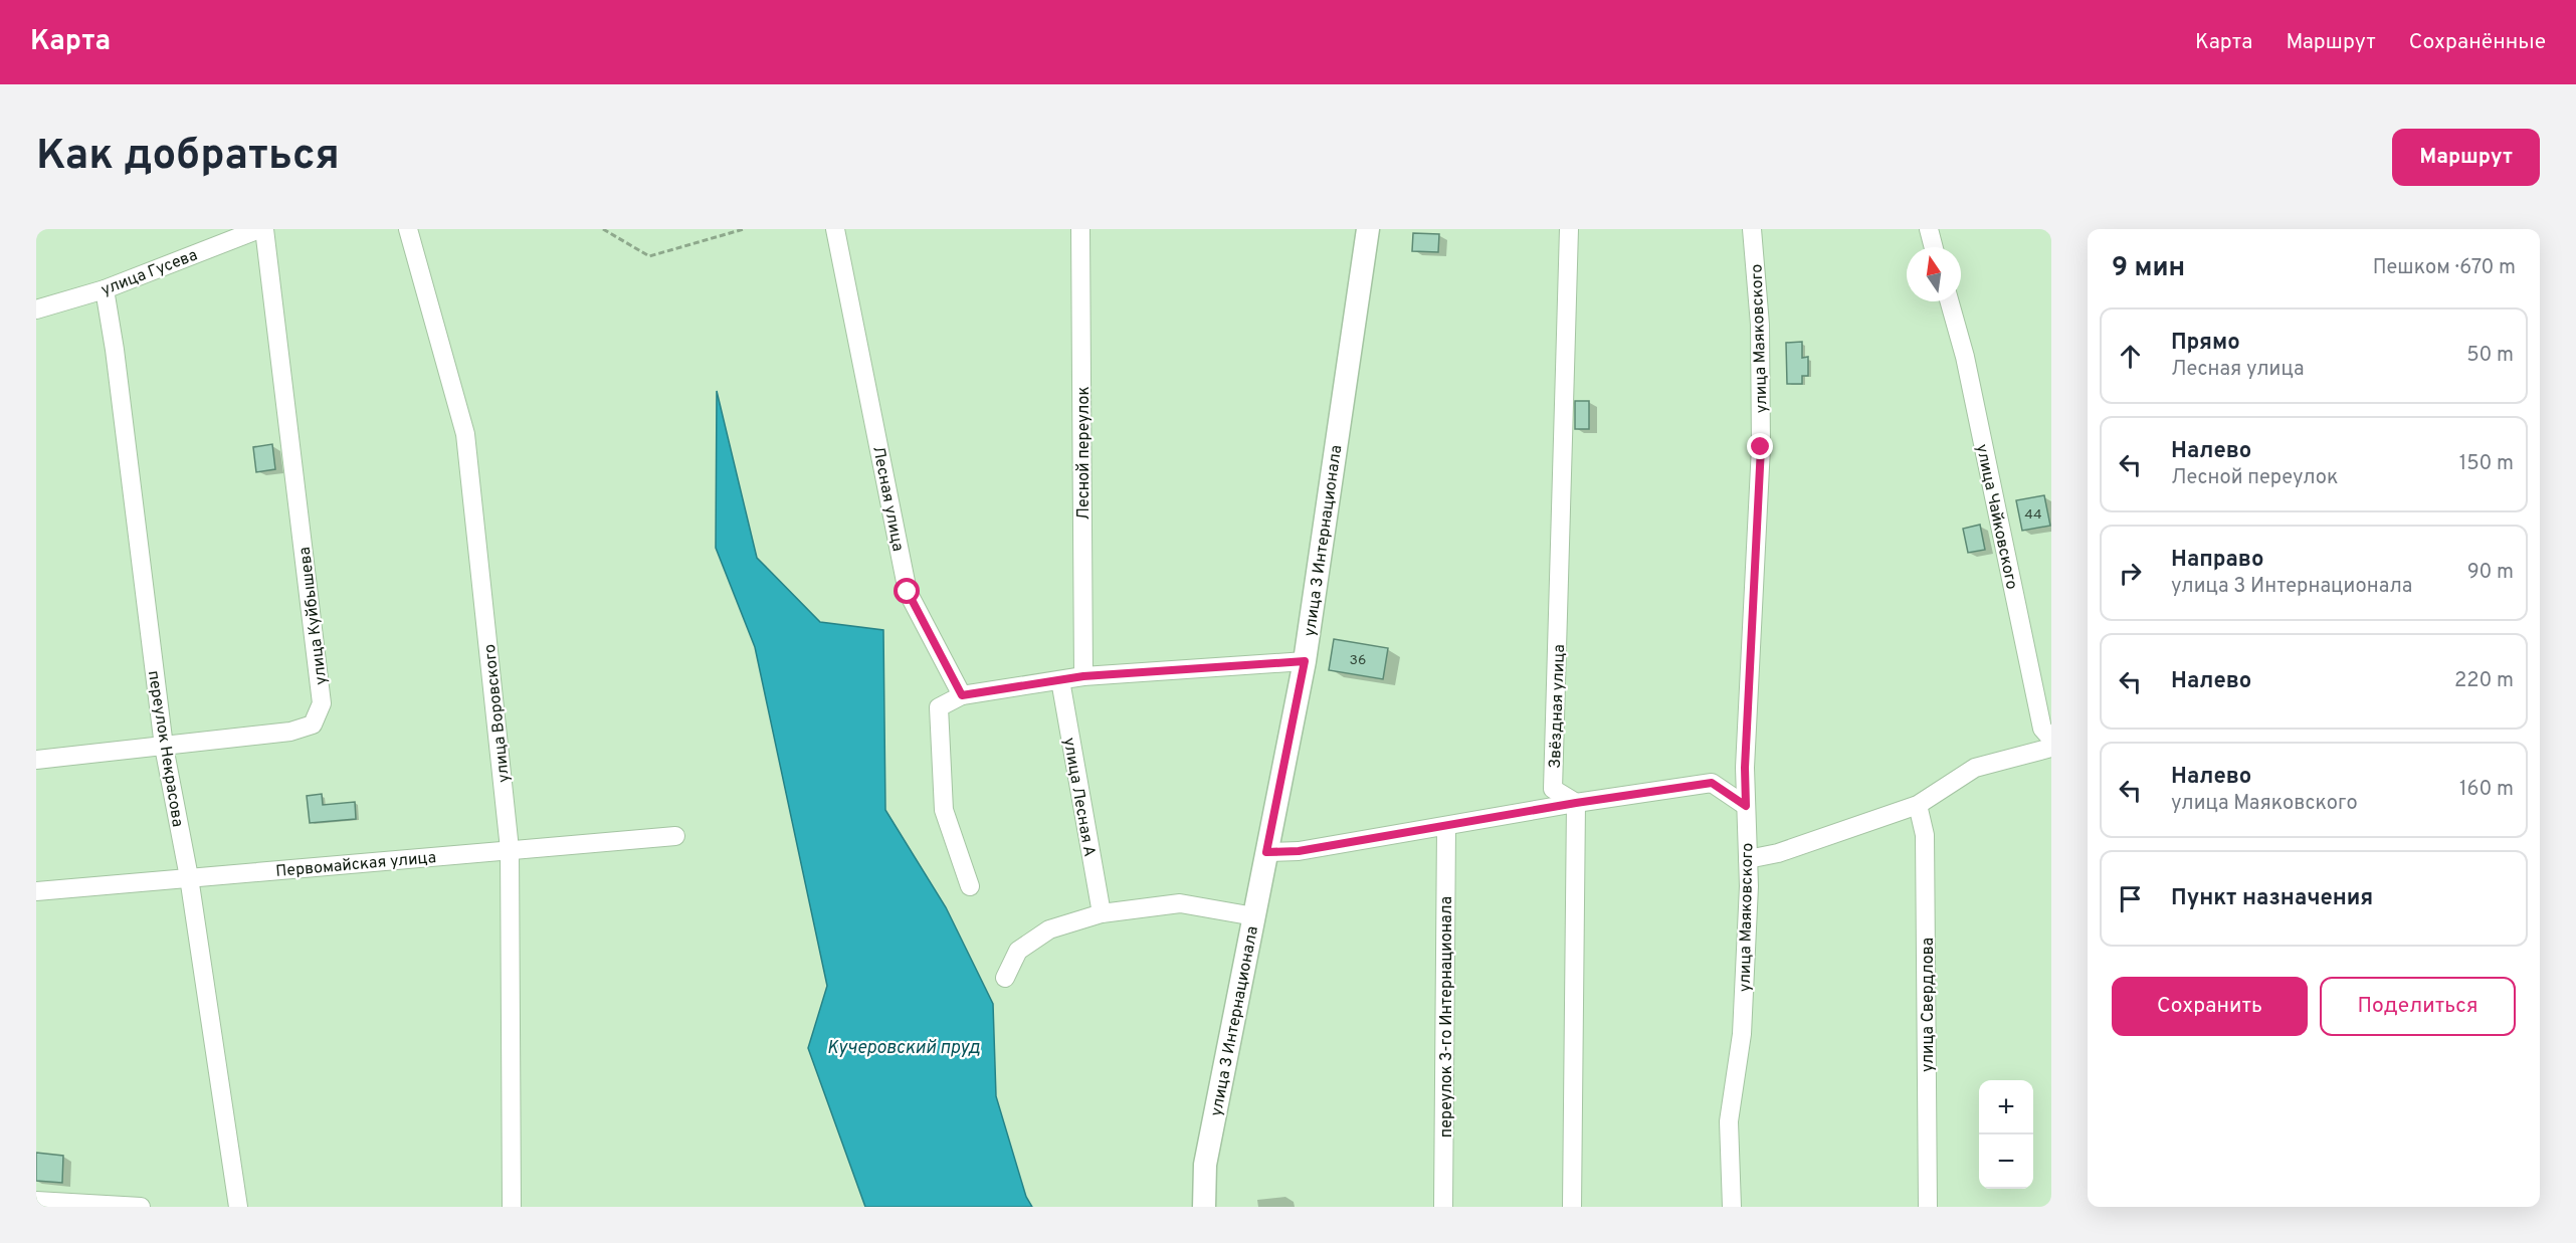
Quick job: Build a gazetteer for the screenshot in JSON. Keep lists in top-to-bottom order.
{
  "streets": {
    "street": [
      "улица Гусева",
      "улица Маяковского",
      "Лесной переулок",
      "Лесная улица",
      "улица Чайковского",
      "улица 3 Интернационала",
      "улица Куйбышева",
      "Звёздная улица",
      "улица Воровского",
      "переулок Некрасова",
      "улица Лесная А",
      "Первомайская улица",
      "улица Свердлова",
      "переулок 3-го Интернационала"
    ]
  },
  "crossings": [
    ["улица Гусева", "переулок Некрасова"],
    ["улица Куйбышева", "переулок Некрасова"],
    ["улица Воровского", "Первомайская улица"],
    ["переулок Некрасова", "Первомайская улица"]
  ],
  "water": ["Кучеровский пруд"],
  "house_numbers": ["44", "36"],
  "north": "top",
  "page": {
    "header": "Карта",
    "nav": ["Карта", "Маршрут", "Сохранённые"],
    "buttons": [
      "Маршрут",
      ["Сохранить", "Поделиться"]
    ],
    "title": "Как добраться",
    "heading": ["9 мин", "Пешком · 670 m"],
    "list": [
      ["Прямо", "Лесная улица", "50 m"],
      ["Налево", "Лесной переулок", "150 m"],
      ["Направо", "улица 3 Интернационала", "90 m"],
      ["Налево", "220 m"],
      ["Налево", "улица Маяковского", "160 m"],
      "Пункт назначения"
    ],
    "map_buttons": ["+", "−"]
  }
}
